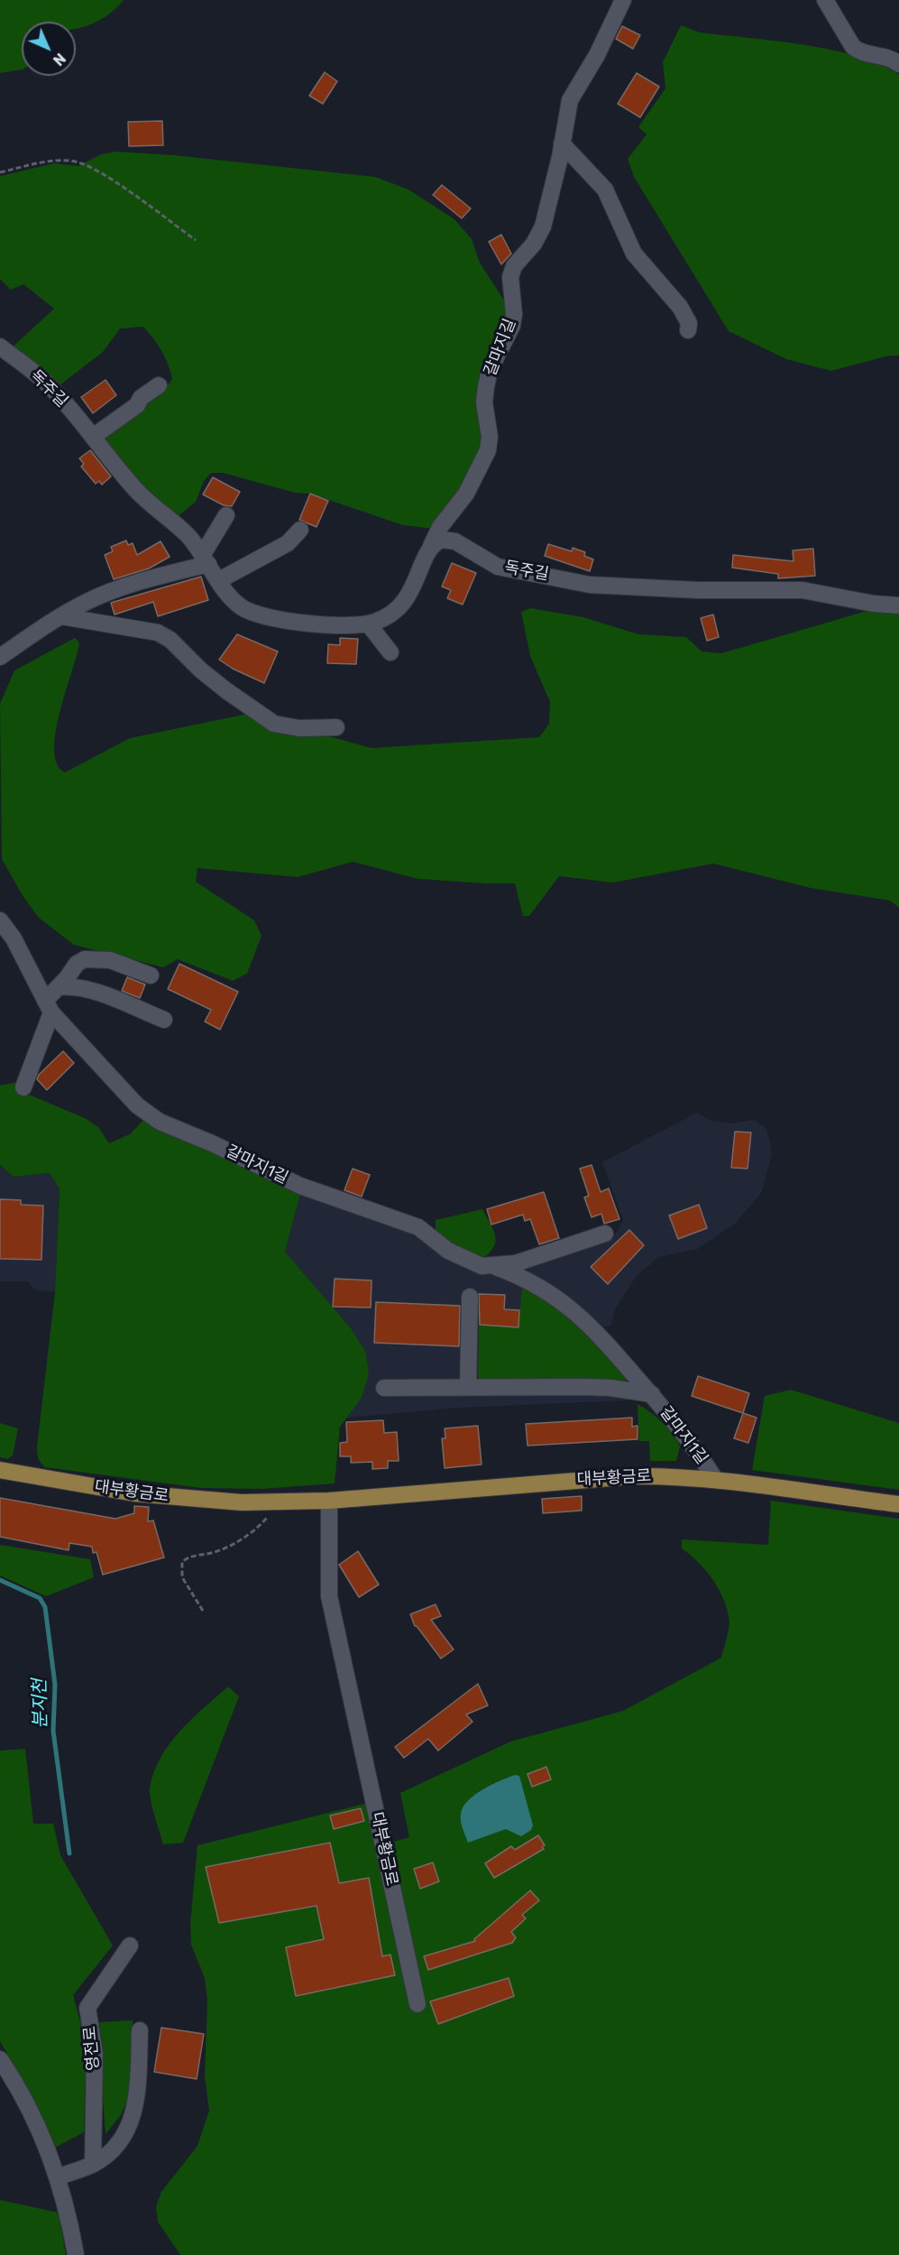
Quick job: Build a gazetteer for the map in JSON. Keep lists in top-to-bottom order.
{
  "streets": {
    "main road": ["대부황금로"],
    "street": [
      "갈마지길",
      "독주길",
      "갈마지1길",
      "영전로"
    ]
  },
  "crossings": [
    ["갈마지길", "독주길"],
    ["갈마지1길", "대부황금로"]
  ],
  "water": ["분지천"],
  "north": "bottom right"
}
